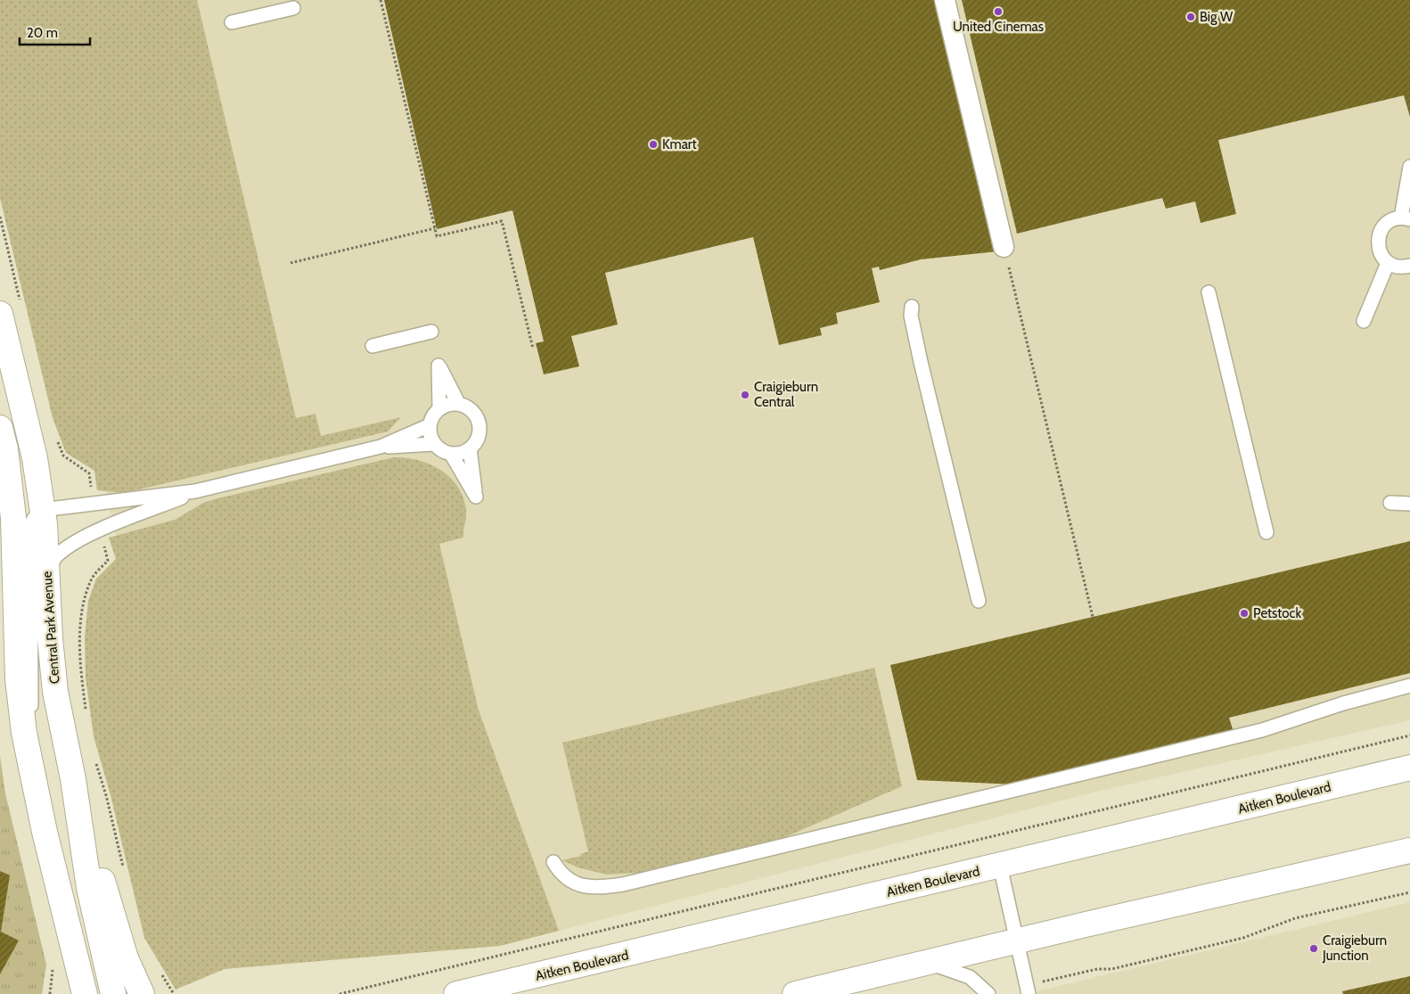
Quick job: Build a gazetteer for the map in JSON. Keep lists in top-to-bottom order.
{
  "streets": {
    "main road": ["Central Park Avenue", "Aitken Boulevard"]
  },
  "places": [
    "United Cinemas",
    "Big W",
    "Kmart",
    "Craigieburn Central",
    "Petstock",
    "Craigieburn Junction"
  ],
  "scale_bar": "20 m"
}
